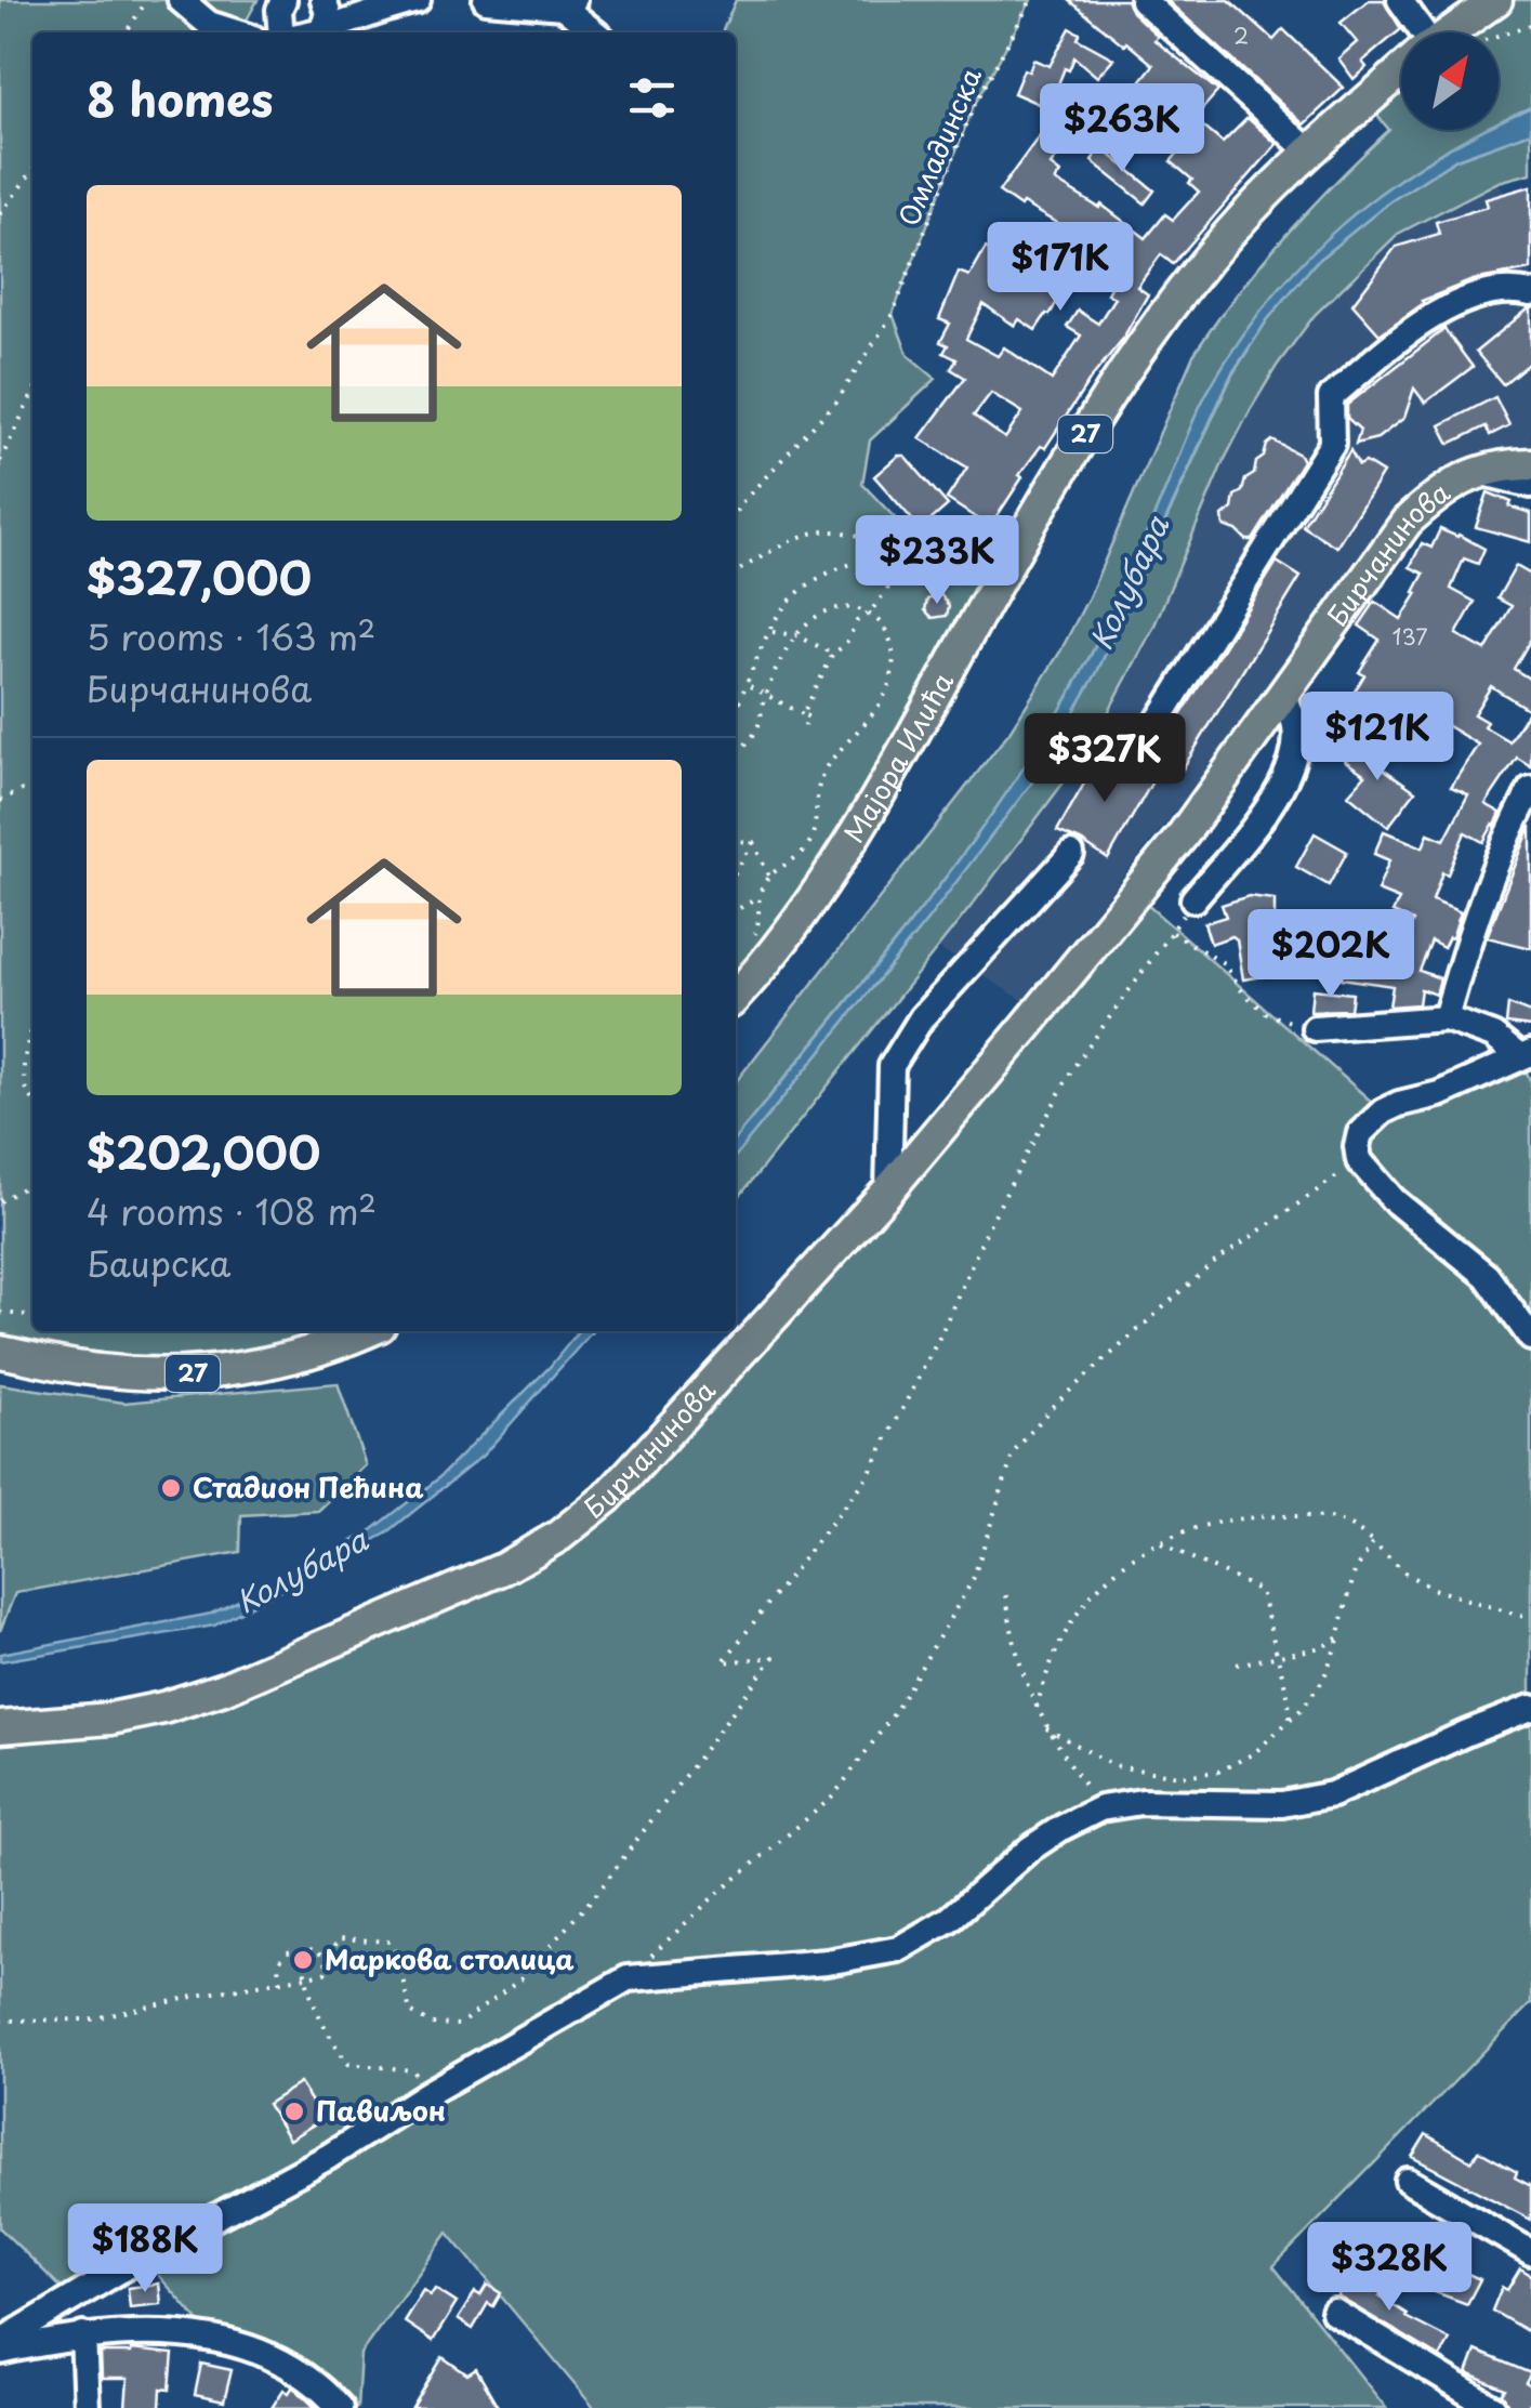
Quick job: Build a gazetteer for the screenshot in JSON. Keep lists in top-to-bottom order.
{
  "streets": {
    "main road": ["27", "Бирчанинова", "Мајора Илића"],
    "path": ["Омладинска"]
  },
  "water": ["Колубара"],
  "places": ["Стадион Пећина", "Маркова столица", "Павиљон"],
  "house_numbers": ["2", "137"],
  "north": "top right",
  "page": {
    "heading": "8 homes",
    "price": [
      "$263K",
      "$171K",
      "$233K",
      "$121K",
      "$327K",
      "$202K",
      "$188K",
      "$328K"
    ],
    "list": [
      {
        "name": "$327,000",
        "note": "5 rooms · 163 m² · Бирчанинова"
      },
      {
        "name": "$202,000",
        "note": "4 rooms · 108 m² · Баирска"
      }
    ]
  }
}
